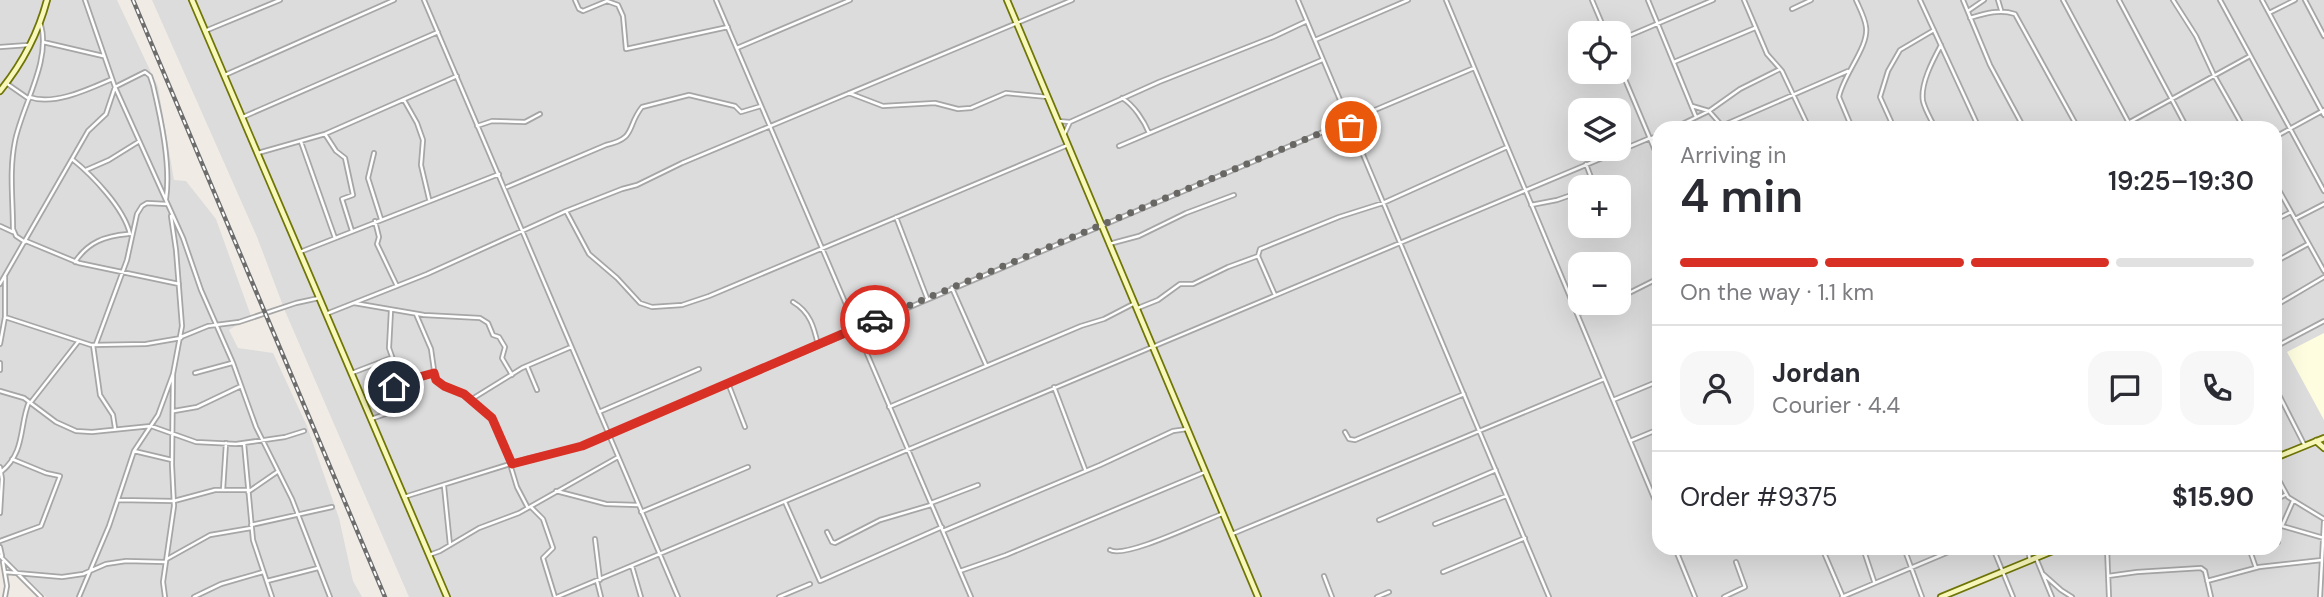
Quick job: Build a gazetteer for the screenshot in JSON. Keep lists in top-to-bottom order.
{
  "page": {
    "map_buttons": ["+", "−"],
    "heading": ["4 min", "Arriving in", "19:25–19:30"],
    "panel": [
      "Jordan",
      "Courier · 4.4",
      "Order #9375",
      "$15.90"
    ],
    "bar": "On the way · 1.1 km"
  }
}
